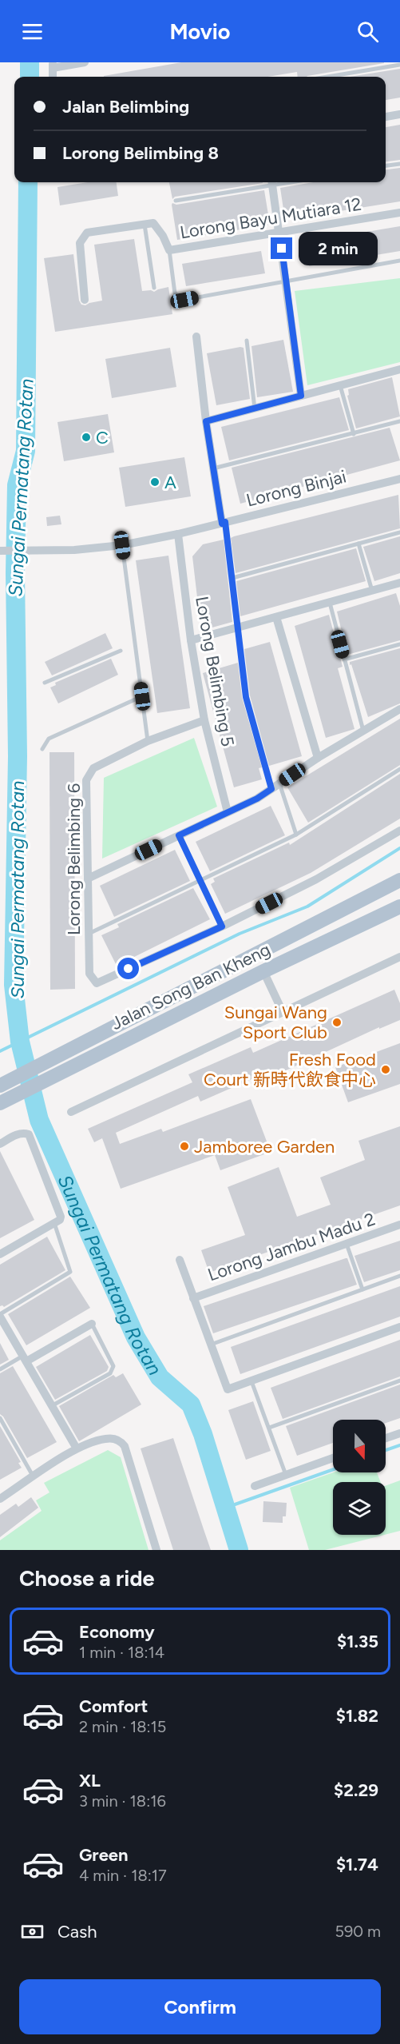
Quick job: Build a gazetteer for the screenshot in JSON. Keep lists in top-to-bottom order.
{
  "streets": {
    "main road": ["Jalan Song Ban Kheng"],
    "street": [
      "Lorong Bayu Mutiara 12",
      "Lorong Binjai",
      "Lorong Belimbing 5",
      "Lorong Belimbing 6",
      "Lorong Jambu Madu 2"
    ]
  },
  "crossings": [
    ["Lorong Binjai", "Lorong Belimbing 5"],
    ["Lorong Belimbing 5", "Lorong Belimbing 6"]
  ],
  "water": ["Sungai Permatang Rotan"],
  "places": [
    "C",
    "A",
    "Sungai Wang Sport Club",
    "Fresh Food Court 新時代飲食中心",
    "Jamboree Garden"
  ],
  "north": "bottom",
  "page": {
    "header": "Movio",
    "banner": ["Jalan Belimbing", "Lorong Belimbing 8"],
    "bubble": "2 min",
    "heading": "Choose a ride",
    "list": [
      {
        "name": "Economy",
        "note": "1 min · 18:14",
        "value": "$1.35"
      },
      {
        "name": "Comfort",
        "note": "2 min · 18:15",
        "value": "$1.82"
      },
      {
        "name": "XL",
        "note": "3 min · 18:16",
        "value": "$2.29"
      },
      {
        "name": "Green",
        "note": "4 min · 18:17",
        "value": "$1.74"
      }
    ],
    "pay": ["Cash", "590 m"],
    "buttons": "Confirm"
  }
}
